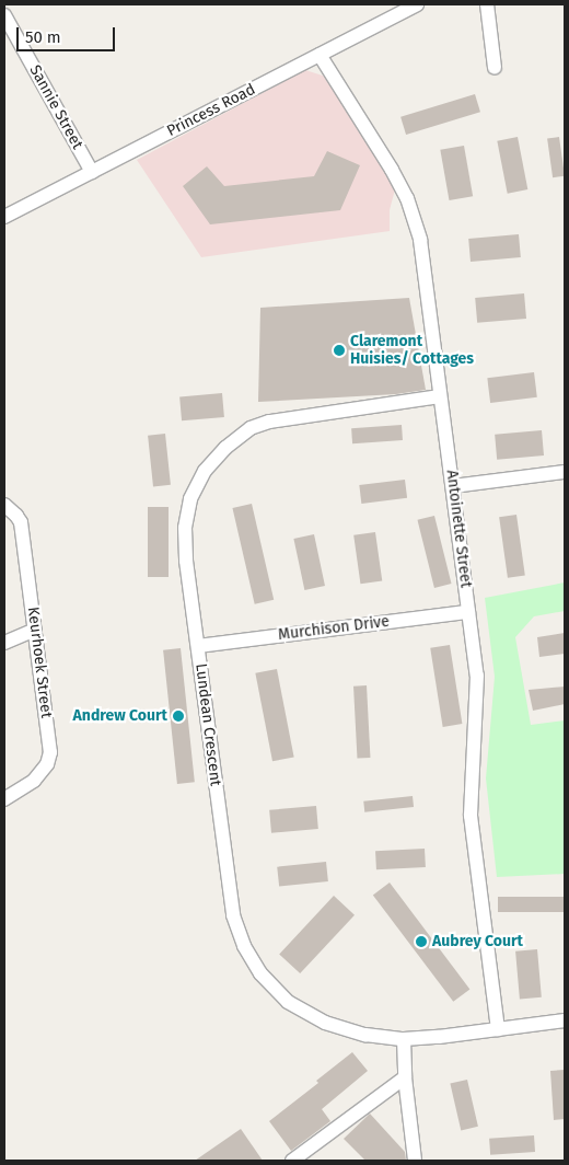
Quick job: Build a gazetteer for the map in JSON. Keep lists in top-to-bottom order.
{
  "streets": {
    "street": [
      "Sannie Street",
      "Princess Road",
      "Antoinette Street",
      "Murchison Drive",
      "Keurhoek Street",
      "Lundean Crescent"
    ]
  },
  "crossings": [
    ["Sannie Street", "Princess Road"],
    ["Princess Road", "Antoinette Street"],
    ["Antoinette Street", "Murchison Drive"],
    ["Antoinette Street", "Lundean Crescent"],
    ["Murchison Drive", "Lundean Crescent"]
  ],
  "places": ["Claremont Huisies/ Cottages", "Andrew Court", "Aubrey Court"],
  "scale_bar": "50 m"
}
